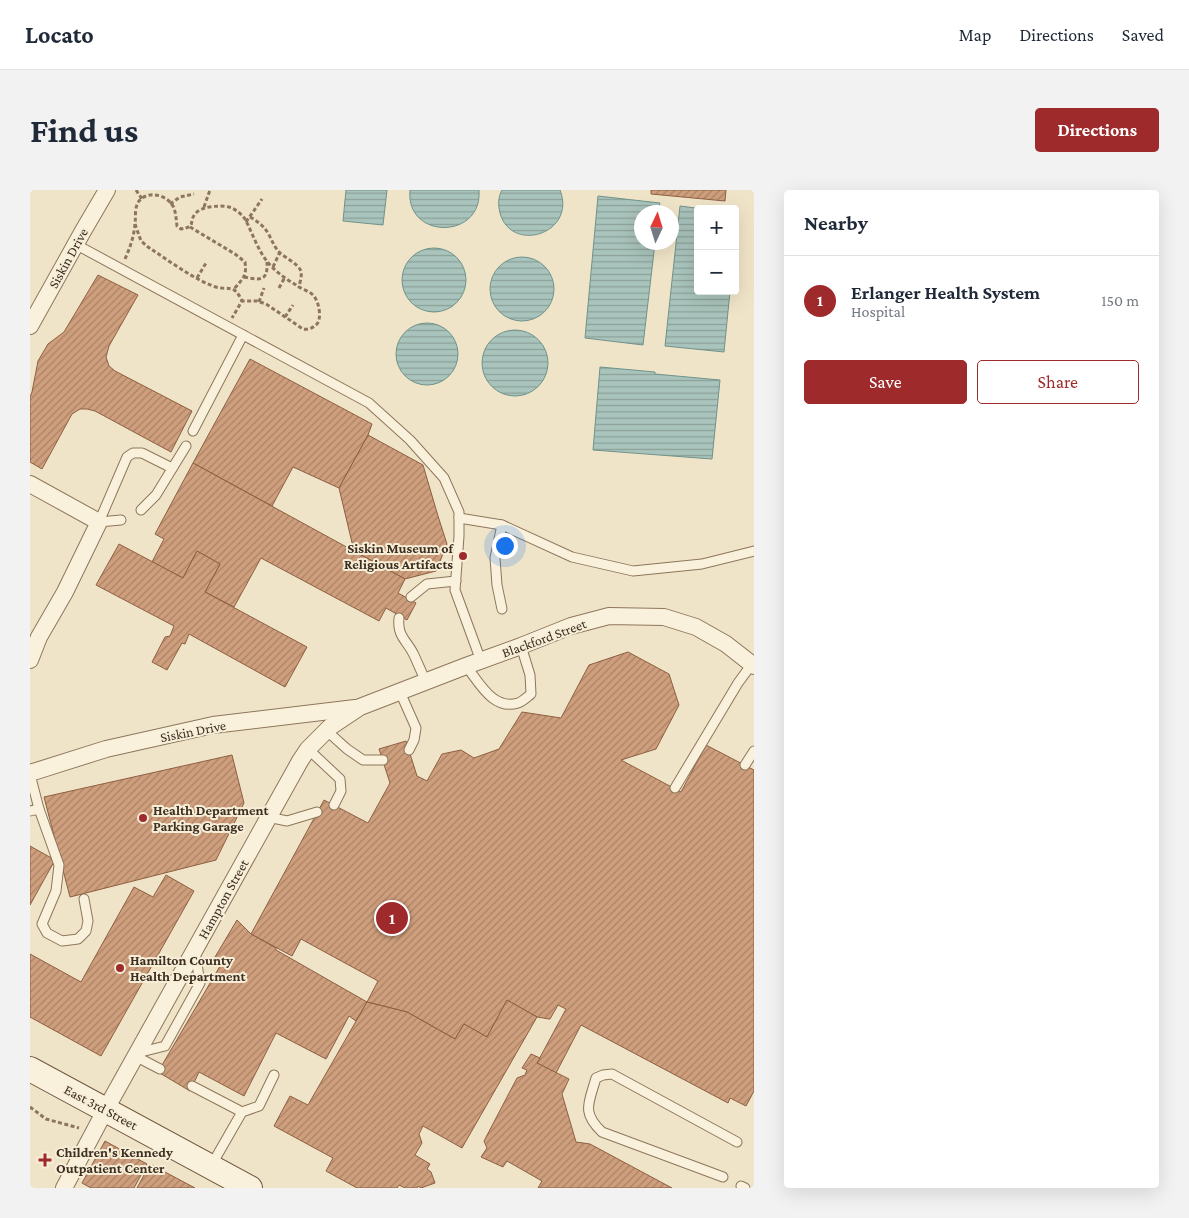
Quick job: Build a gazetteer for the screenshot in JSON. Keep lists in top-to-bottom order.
{
  "streets": {
    "main road": ["East 3rd Street"],
    "street": ["Siskin Drive", "Blackford Street", "Hampton Street"]
  },
  "crossings": [
    ["Siskin Drive", "Blackford Street"],
    ["Siskin Drive", "Hampton Street"],
    ["Blackford Street", "Hampton Street"],
    ["Hampton Street", "East 3rd Street"]
  ],
  "places": {
    "other": ["Siskin Museum of Religious Artifacts", "Health Department Parking Garage", "Hamilton County Health Department"],
    "health": ["Children's Kennedy Outpatient Center"]
  },
  "north": "top",
  "page": {
    "header": "Locato",
    "nav": ["Map", "Directions", "Saved"],
    "buttons": [
      "Directions",
      ["Save", "Share"]
    ],
    "title": "Find us",
    "heading": "Nearby",
    "map_buttons": ["+", "−"],
    "list": [
      {
        "mark": "1",
        "name": "Erlanger Health System",
        "note": "Hospital",
        "value": "150 m"
      }
    ],
    "pins": "1"
  }
}
